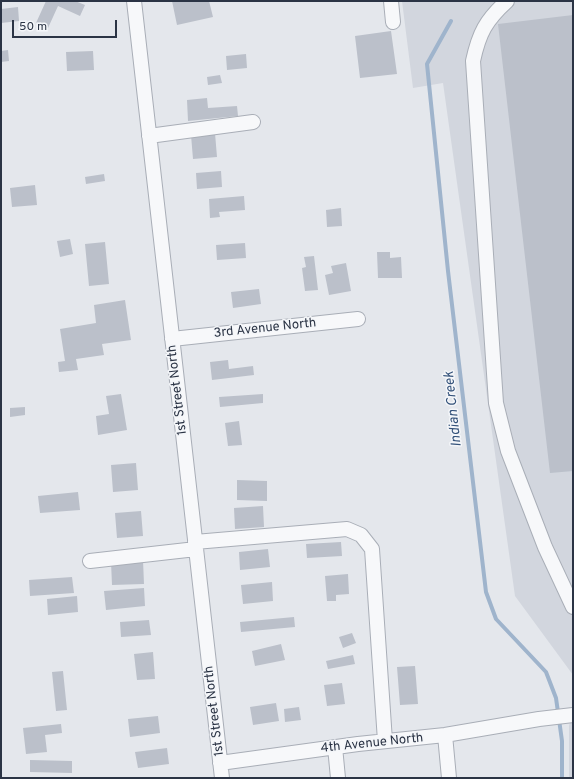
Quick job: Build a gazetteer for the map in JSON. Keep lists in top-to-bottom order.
{
  "streets": {
    "street": ["3rd Avenue North", "1st Street North", "4th Avenue North"]
  },
  "crossings": [
    ["3rd Avenue North", "1st Street North"],
    ["1st Street North", "4th Avenue North"]
  ],
  "water": ["Indian Creek"],
  "scale_bar": "50 m"
}
